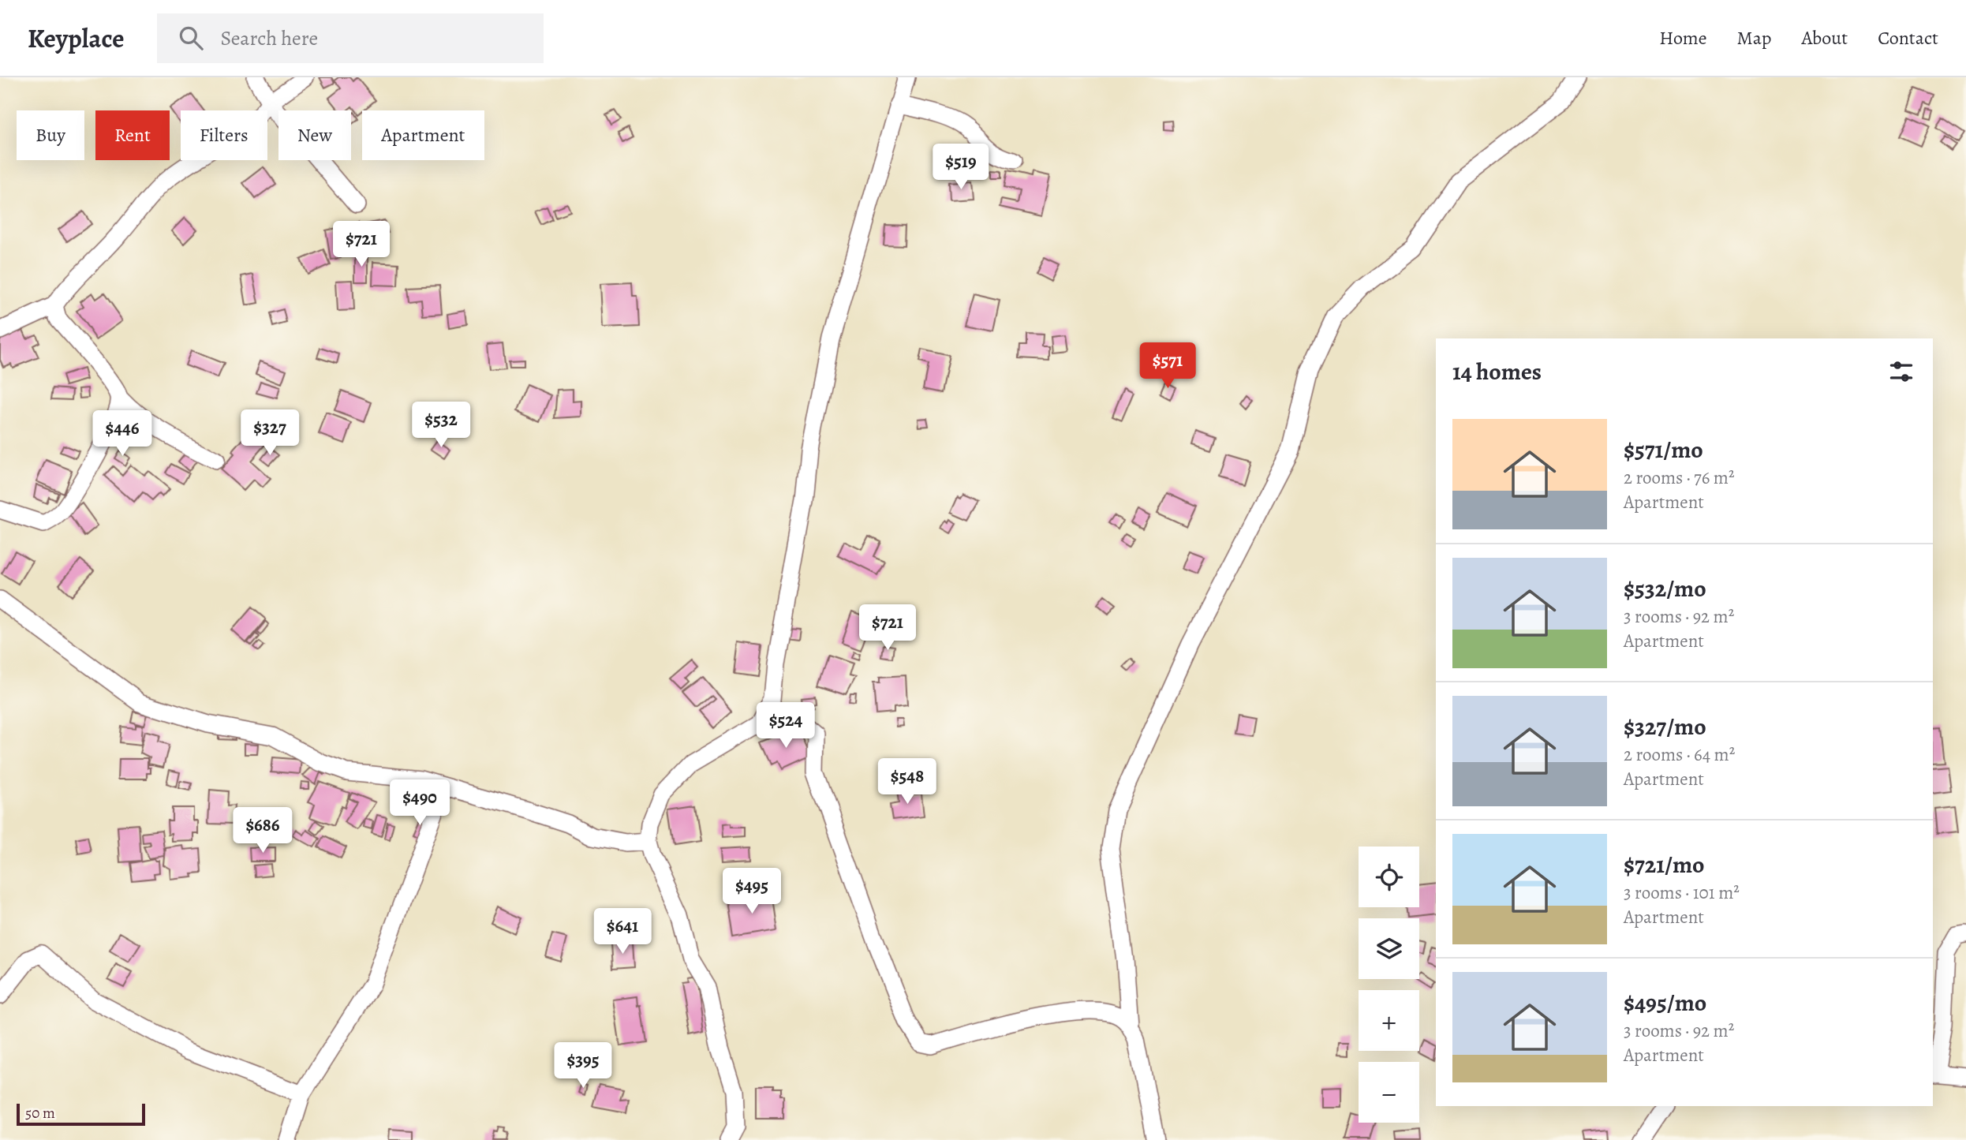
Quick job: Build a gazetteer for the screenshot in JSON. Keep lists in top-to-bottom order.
{
  "scale_bar": "50 m",
  "page": {
    "header": "Keyplace",
    "search": "Search here",
    "nav": [
      "Home",
      "Map",
      "About",
      "Contact"
    ],
    "chip": [
      "Buy",
      "Rent",
      "Filters",
      "New",
      "Apartment"
    ],
    "price": [
      "$519",
      "$721",
      "$571",
      "$532",
      "$327",
      "$446",
      "$721",
      "$524",
      "$548",
      "$490",
      "$686",
      "$495",
      "$641",
      "$395"
    ],
    "heading": "14 homes",
    "list": [
      {
        "name": "$571/mo",
        "note": "2 rooms · 76 m² · Apartment"
      },
      {
        "name": "$532/mo",
        "note": "3 rooms · 92 m² · Apartment"
      },
      {
        "name": "$327/mo",
        "note": "2 rooms · 64 m² · Apartment"
      },
      {
        "name": "$721/mo",
        "note": "3 rooms · 101 m² · Apartment"
      },
      {
        "name": "$495/mo",
        "note": "3 rooms · 92 m² · Apartment"
      }
    ],
    "map_buttons": ["+", "−"],
    "scale": "50 m"
  }
}
